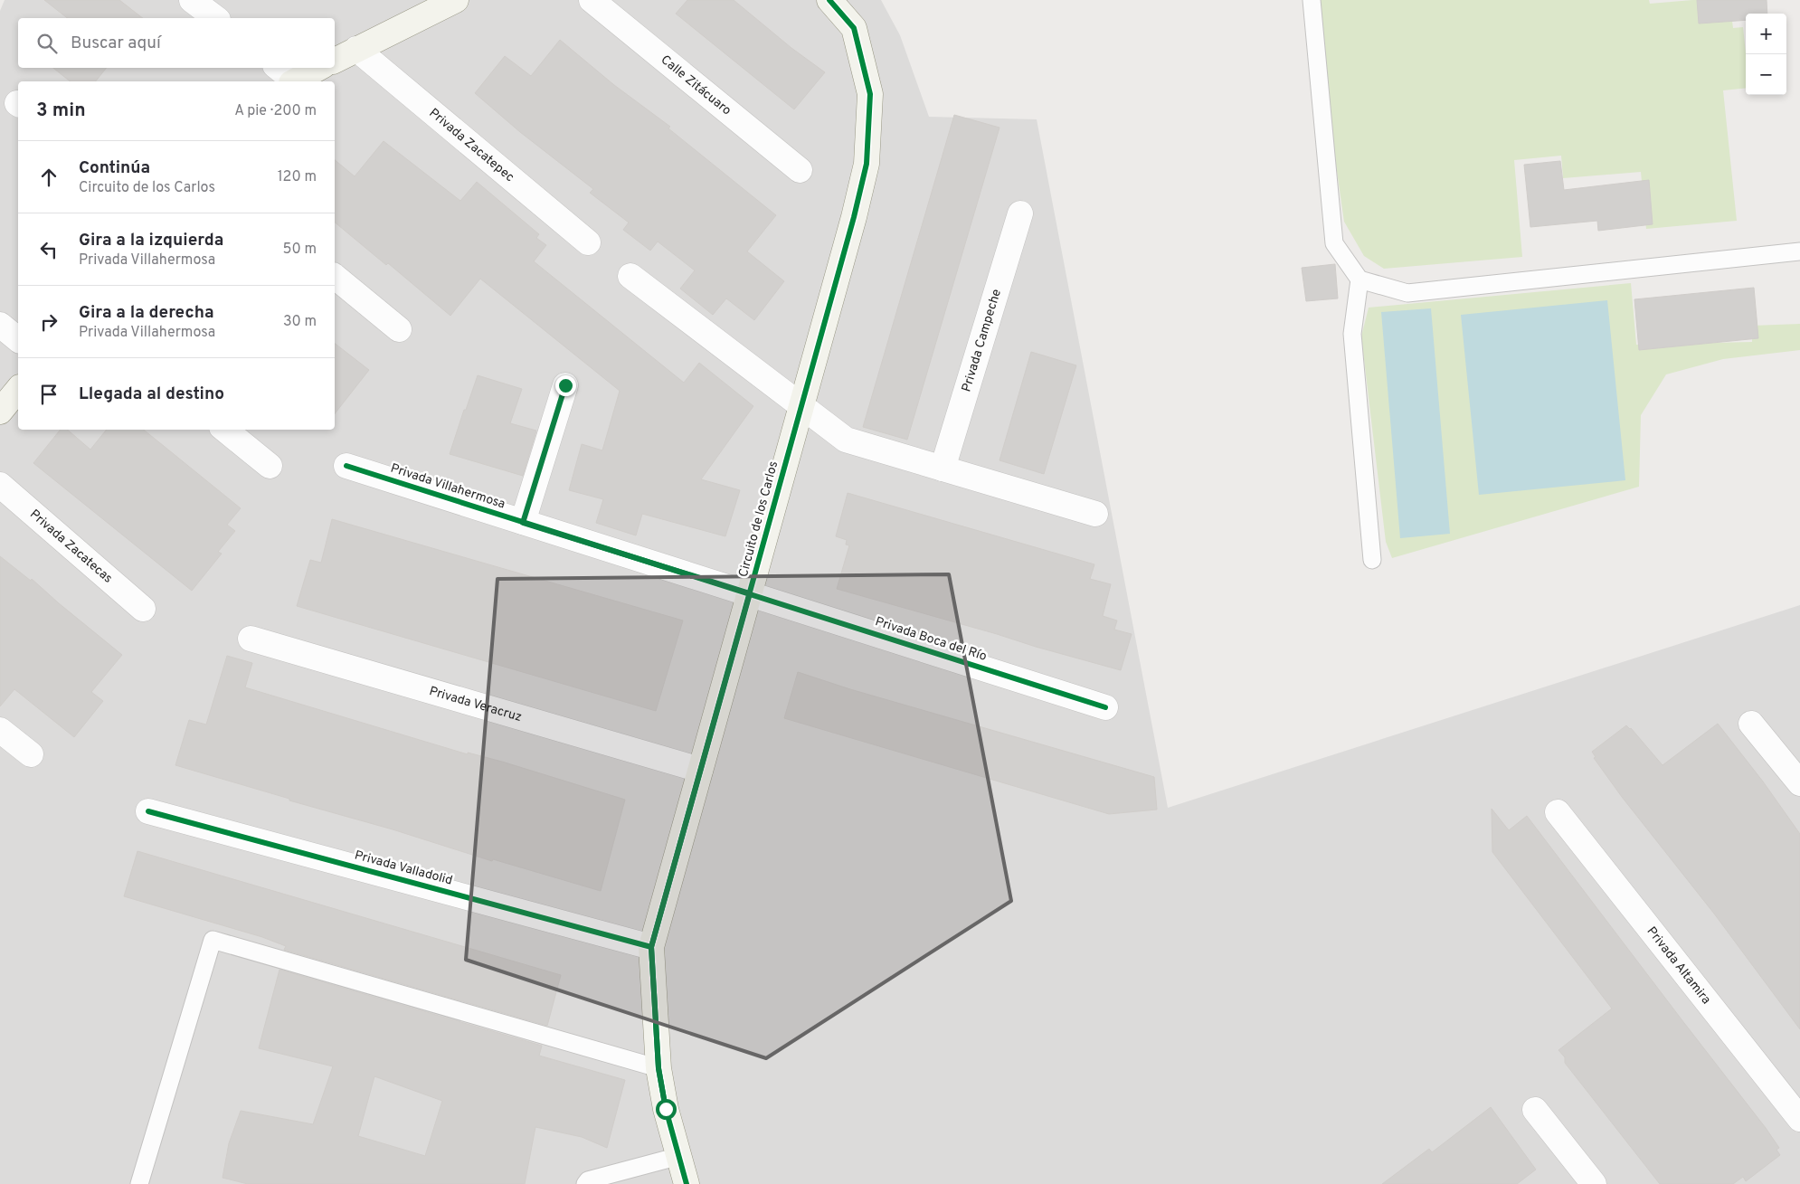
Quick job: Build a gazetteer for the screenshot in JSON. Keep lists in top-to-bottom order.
{
  "streets": {
    "street": [
      "Calle Zitácuaro",
      "Privada Zacatepec",
      "Privada Campeche",
      "Privada Villahermosa",
      "Circuito de los Carlos",
      "Privada Zacatecas",
      "Privada Boca del Río",
      "Privada Veracruz",
      "Privada Valladolid",
      "Privada Altamira"
    ]
  },
  "crossings": [
    ["Privada Villahermosa", "Circuito de los Carlos"],
    ["Privada Villahermosa", "Privada Boca del Río"],
    ["Circuito de los Carlos", "Privada Boca del Río"],
    ["Circuito de los Carlos", "Privada Veracruz"],
    ["Circuito de los Carlos", "Privada Valladolid"]
  ],
  "page": {
    "map_buttons": ["+", "−"],
    "search": "Buscar aquí",
    "heading": ["3 min", "A pie · 200 m"],
    "list": [
      ["Continúa", "Circuito de los Carlos", "120 m"],
      ["Gira a la izquierda", "Privada Villahermosa", "50 m"],
      ["Gira a la derecha", "Privada Villahermosa", "30 m"],
      "Llegada al destino"
    ]
  }
}
